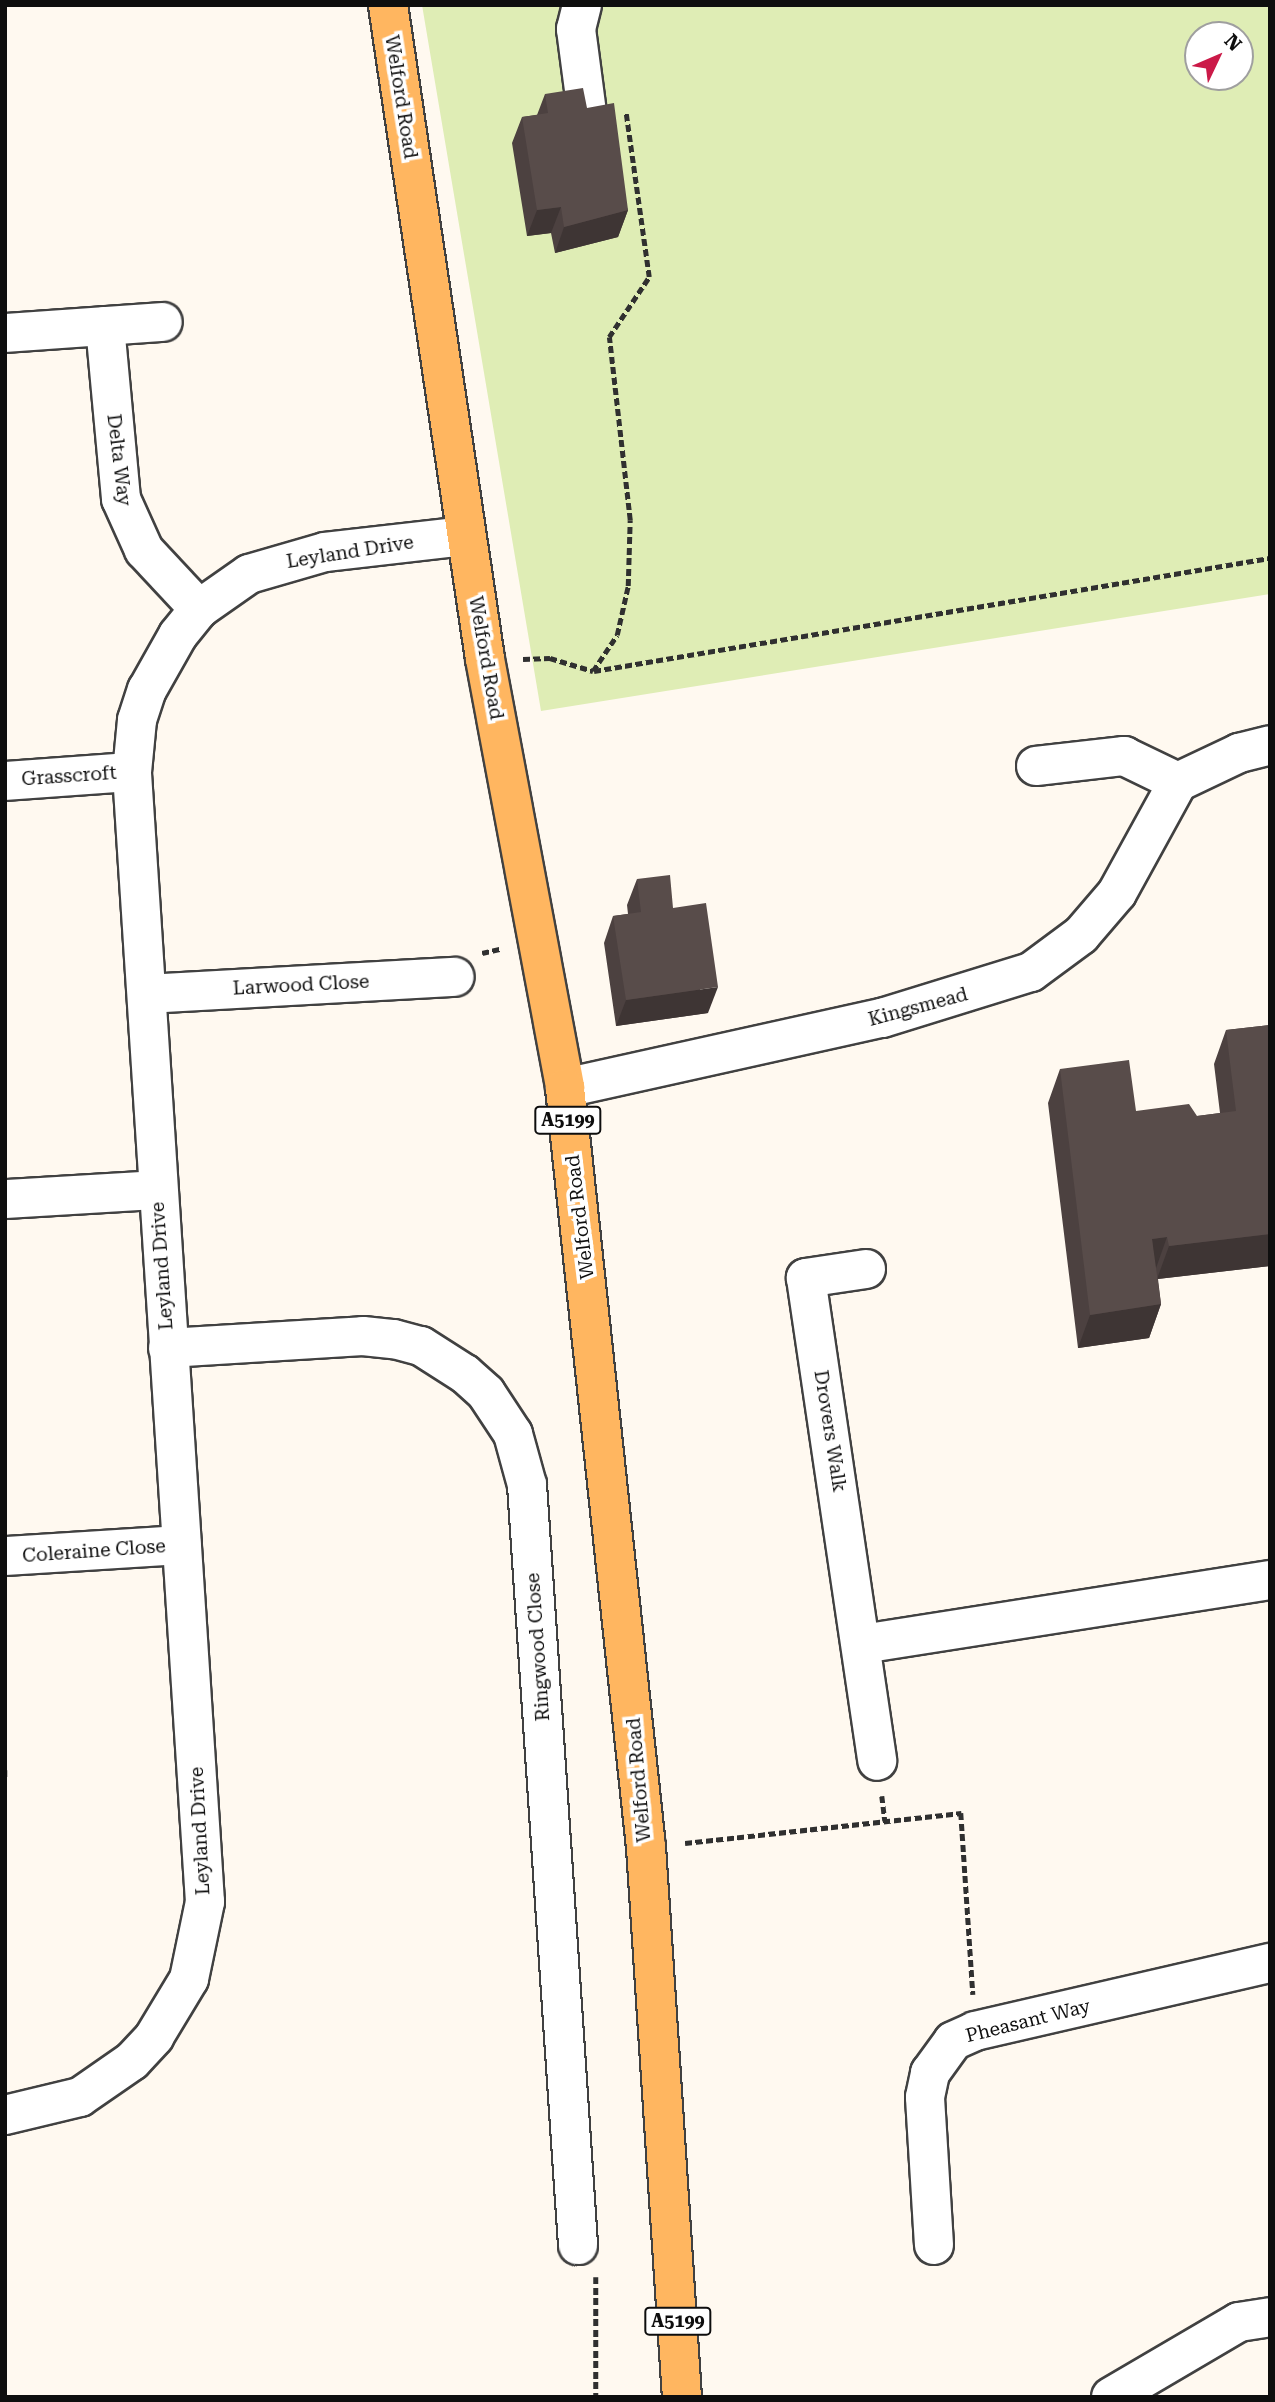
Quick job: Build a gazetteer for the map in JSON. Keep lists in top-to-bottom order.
{
  "streets": {
    "main road": ["Welford Road", "A5199"],
    "street": [
      "Delta Way",
      "Leyland Drive",
      "Grasscroft",
      "Larwood Close",
      "Kingsmead",
      "Drovers Walk",
      "Coleraine Close",
      "Ringwood Close",
      "Pheasant Way"
    ]
  },
  "crossings": [
    ["Welford Road", "Leyland Drive"],
    ["Welford Road", "Kingsmead"],
    ["Delta Way", "Leyland Drive"],
    ["Leyland Drive", "Grasscroft"],
    ["Leyland Drive", "Larwood Close"],
    ["Leyland Drive", "Coleraine Close"],
    ["Leyland Drive", "Ringwood Close"]
  ],
  "north": "top right"
}
